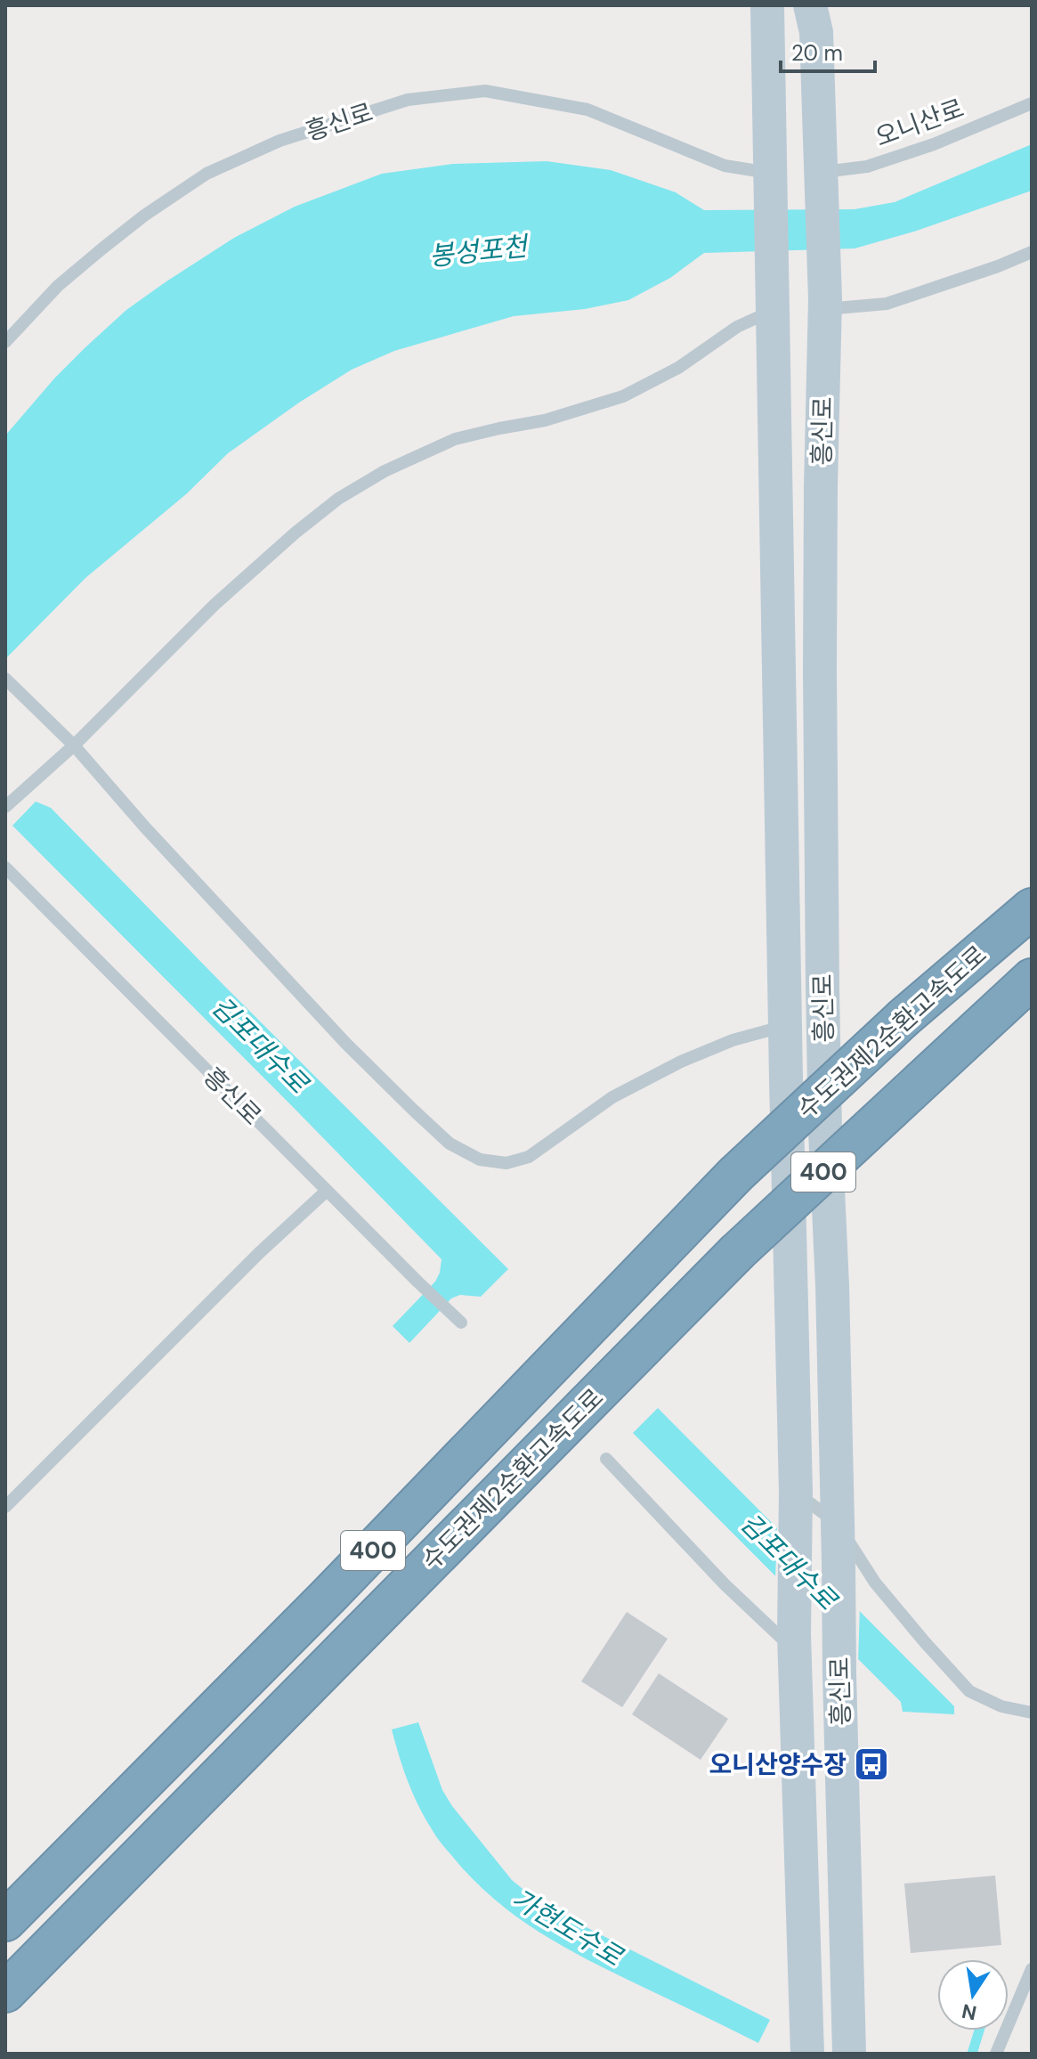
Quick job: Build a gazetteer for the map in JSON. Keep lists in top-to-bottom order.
{
  "streets": {
    "highway": ["수도권제2순환고속도로", "400"],
    "main road": ["흥신로"],
    "lane": ["오니산로"]
  },
  "crossings": [
    ["흥신로", "오니산로"]
  ],
  "water": ["봉성포천", "김포대수로", "가현도수로"],
  "places": {
    "bus stop": ["오니산양수장"]
  },
  "scale_bar": "20 m",
  "north": "bottom"
}
